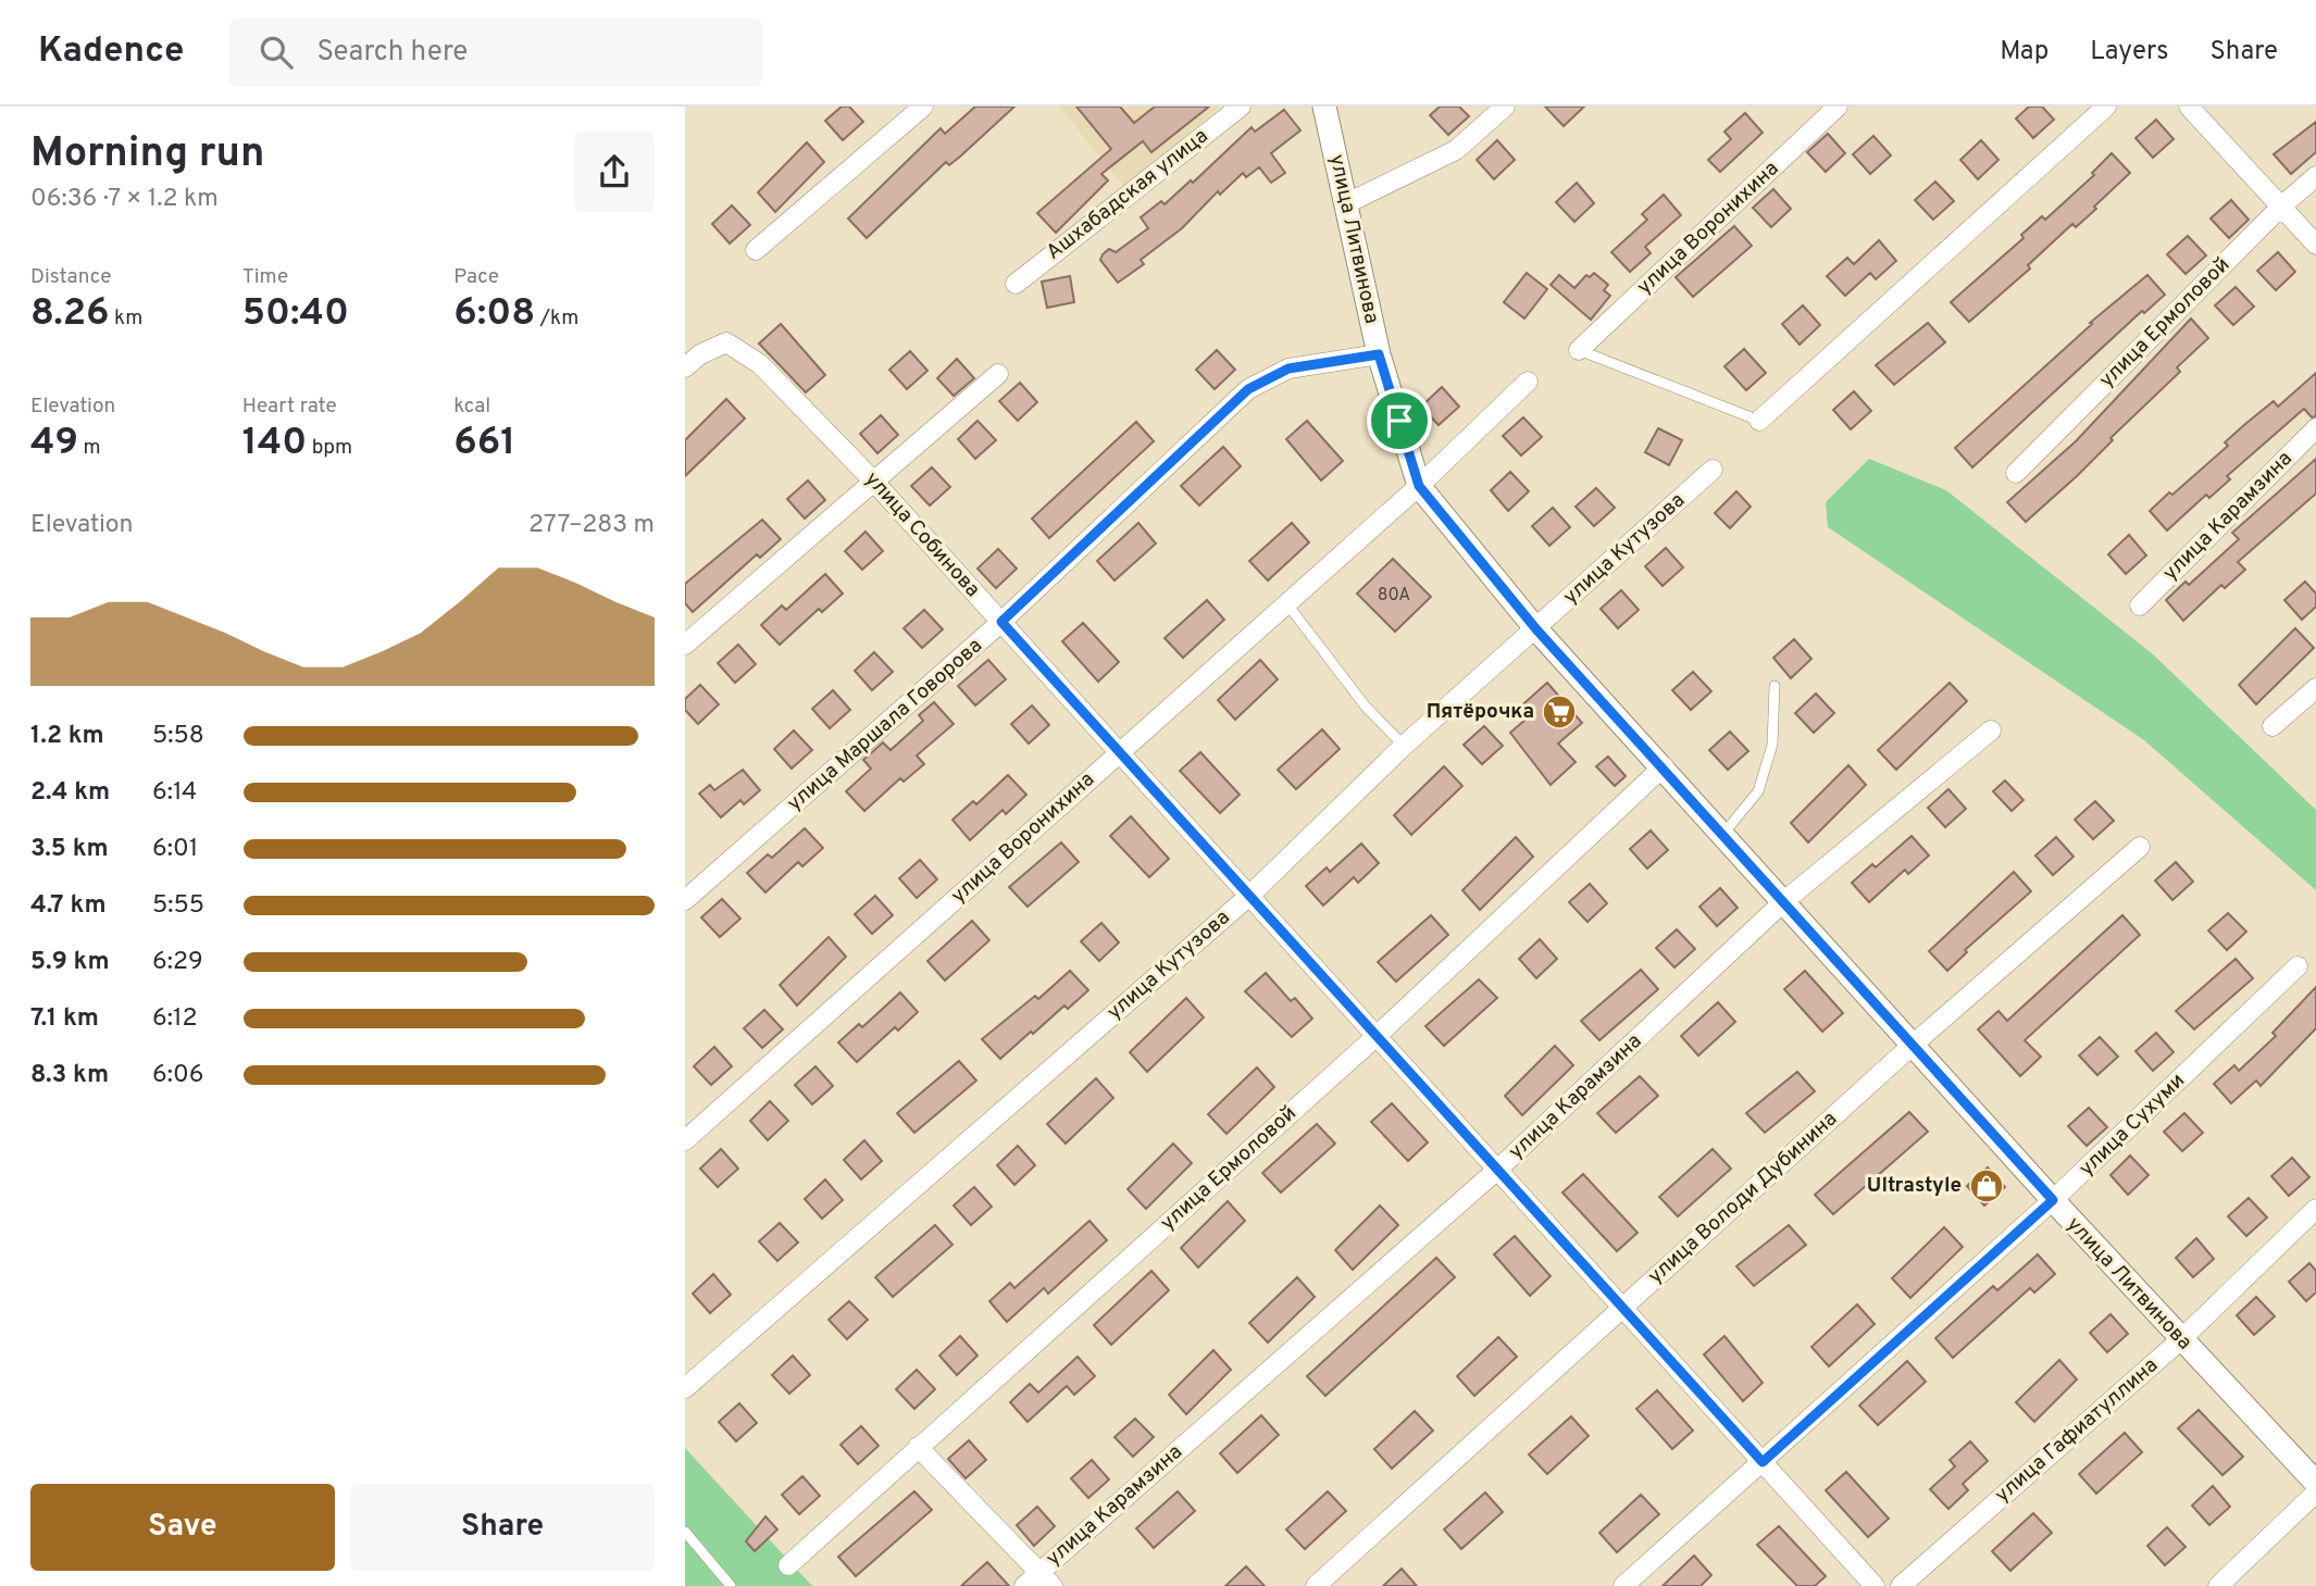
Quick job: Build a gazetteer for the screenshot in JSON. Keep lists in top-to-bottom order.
{
  "streets": {
    "street": [
      "Ашхабадская улица",
      "улица Воронихина",
      "улица Литвинова",
      "улица Ермоловой",
      "улица Карамзина",
      "улица Собинова",
      "улица Кутузова",
      "улица Маршала Говорова",
      "улица Сухуми",
      "улица Володи Дубинина",
      "улица Гафиатуллина"
    ]
  },
  "crossings": [
    ["улица Воронихина", "улица Литвинова"],
    ["улица Воронихина", "улица Собинова"],
    ["улица Литвинова", "улица Ермоловой"],
    ["улица Литвинова", "улица Карамзина"],
    ["улица Литвинова", "улица Кутузова"],
    ["улица Литвинова", "улица Маршала Говорова"],
    ["улица Литвинова", "улица Сухуми"],
    ["улица Литвинова", "улица Володи Дубинина"],
    ["улица Литвинова", "улица Гафиатуллина"],
    ["улица Ермоловой", "улица Собинова"],
    ["улица Карамзина", "улица Собинова"],
    ["улица Собинова", "улица Кутузова"],
    ["улица Собинова", "улица Маршала Говорова"],
    ["улица Собинова", "улица Сухуми"],
    ["улица Собинова", "улица Володи Дубинина"]
  ],
  "places": {
    "supermarket": ["Пятёрочка"],
    "shop": ["Ultrastyle"]
  },
  "house_numbers": ["80А"],
  "page": {
    "header": "Kadence",
    "search": "Search here",
    "nav": ["Map", "Layers", "Share"],
    "heading": ["Morning run", "06:36 · 7 × 1.2 km"],
    "stats": [
      ["Distance", "8.26 km"],
      ["Time", "50:40"],
      ["Pace", "6:08 /km"],
      ["Elevation", "49 m"],
      ["Heart rate", "140 bpm"],
      ["kcal", "661"]
    ],
    "chart": ["Elevation", "277–283 m"],
    "list": [
      {
        "name": "1.2 km",
        "note": "5:58"
      },
      {
        "name": "2.4 km",
        "note": "6:14"
      },
      {
        "name": "3.5 km",
        "note": "6:01"
      },
      {
        "name": "4.7 km",
        "note": "5:55"
      },
      {
        "name": "5.9 km",
        "note": "6:29"
      },
      {
        "name": "7.1 km",
        "note": "6:12"
      },
      {
        "name": "8.3 km",
        "note": "6:06"
      }
    ],
    "buttons": ["Save", "Share"]
  }
}
